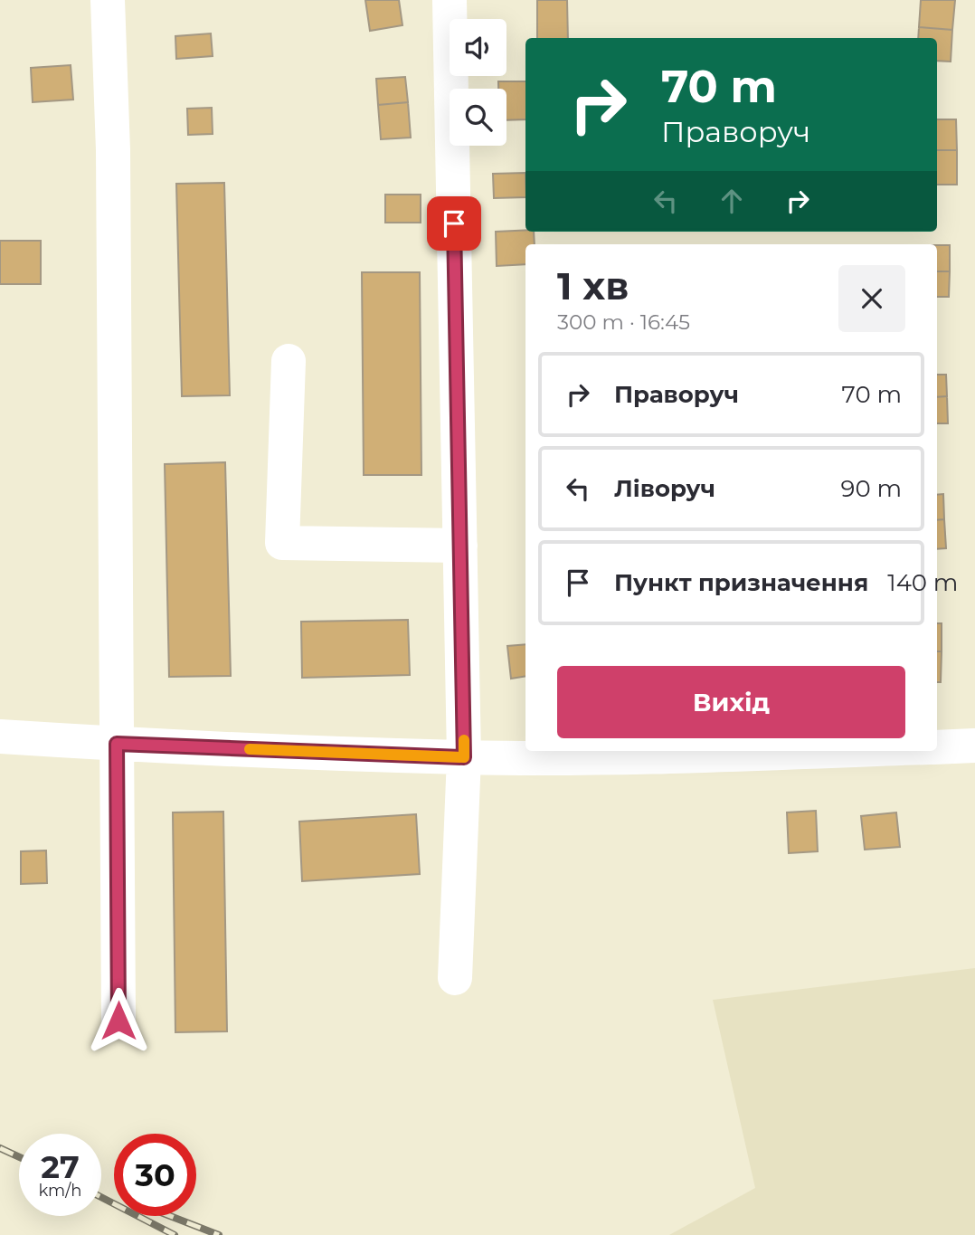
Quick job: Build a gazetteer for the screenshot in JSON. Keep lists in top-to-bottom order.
{
  "page": {
    "turn": ["70 m", "Праворуч"],
    "heading": ["1 хв", "300 m · 16:45"],
    "list": [
      {
        "name": "Праворуч",
        "value": "70 m"
      },
      {
        "name": "Ліворуч",
        "value": "90 m"
      },
      {
        "name": "Пункт призначення",
        "value": "140 m"
      }
    ],
    "buttons": "Вихід",
    "speed": "27 km/h",
    "limit": "30"
  }
}
